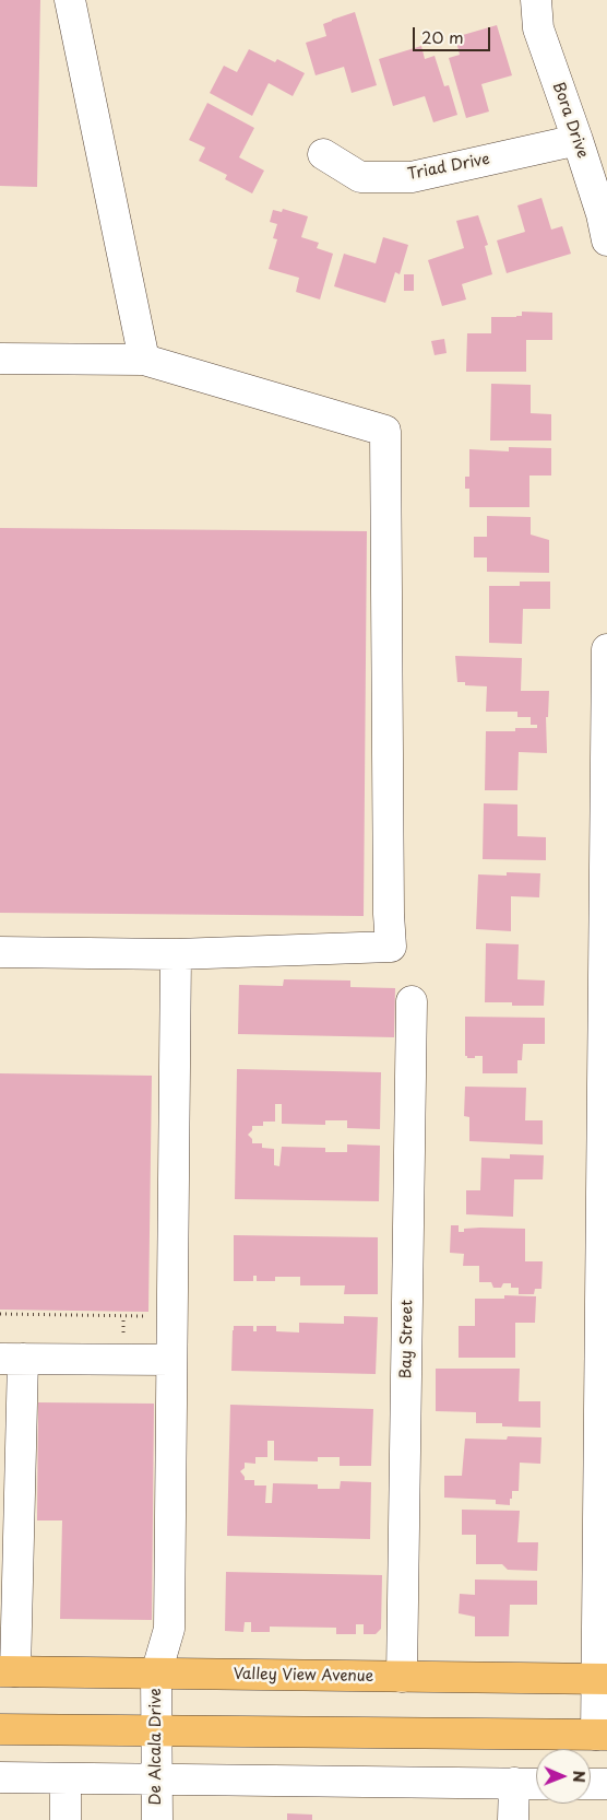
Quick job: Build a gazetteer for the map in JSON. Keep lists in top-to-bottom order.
{
  "streets": {
    "main road": ["Valley View Avenue"],
    "street": [
      "Bora Drive",
      "Triad Drive",
      "Bay Street",
      "De Alcala Drive"
    ]
  },
  "crossings": [
    ["Bora Drive", "Triad Drive"],
    ["Bay Street", "Valley View Avenue"],
    ["Valley View Avenue", "De Alcala Drive"]
  ],
  "scale_bar": "20 m",
  "north": "right"
}
